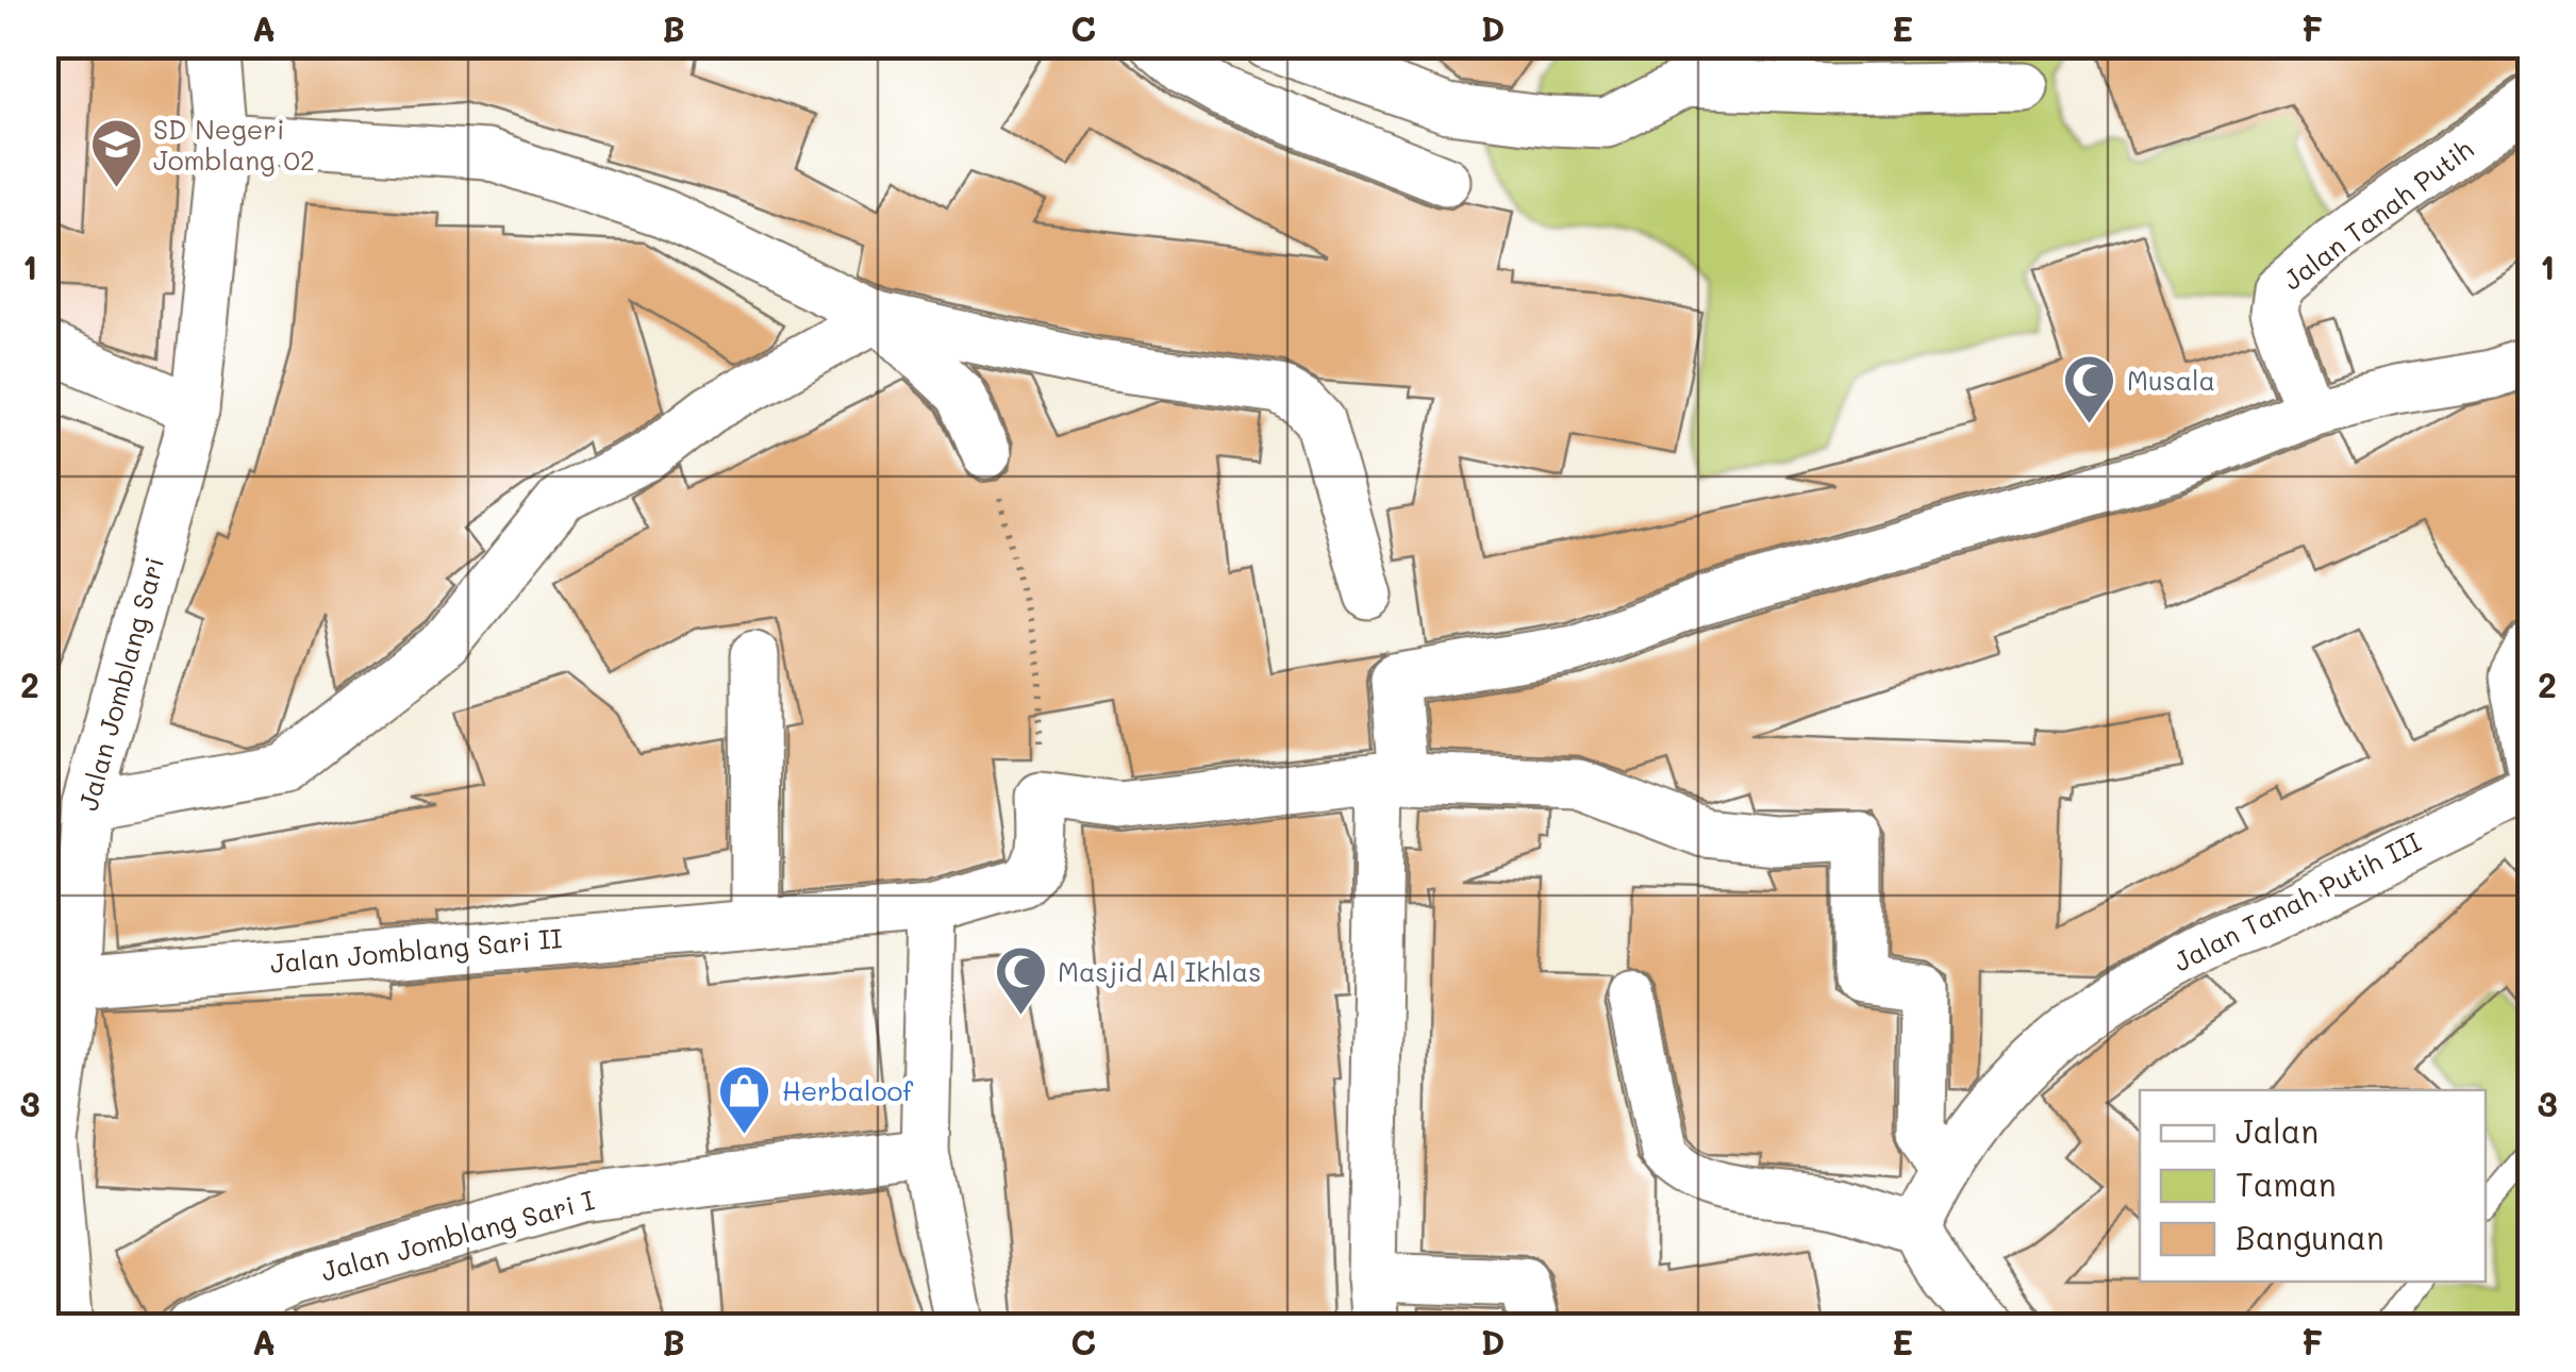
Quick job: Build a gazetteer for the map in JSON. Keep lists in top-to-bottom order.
{
  "streets": {
    "street": [
      "Jalan Tanah Putih",
      "Jalan Jomblang Sari",
      "Jalan Tanah Putih III",
      "Jalan Jomblang Sari II",
      "Jalan Jomblang Sari I"
    ]
  },
  "crossings": [
    ["Jalan Jomblang Sari", "Jalan Jomblang Sari II"]
  ],
  "places": {
    "school or university": ["SD Negeri Jomblang 02"],
    "mosque": ["Musala", "Masjid Al Ikhlas"],
    "shop": ["Herbaloof"]
  },
  "legend": ["Jalan", "Taman", "Bangunan"],
  "grid": {
    "columns": [
      "A",
      "B",
      "C",
      "D",
      "E",
      "F"
    ],
    "rows": ["1", "2", "3"]
  }
}
